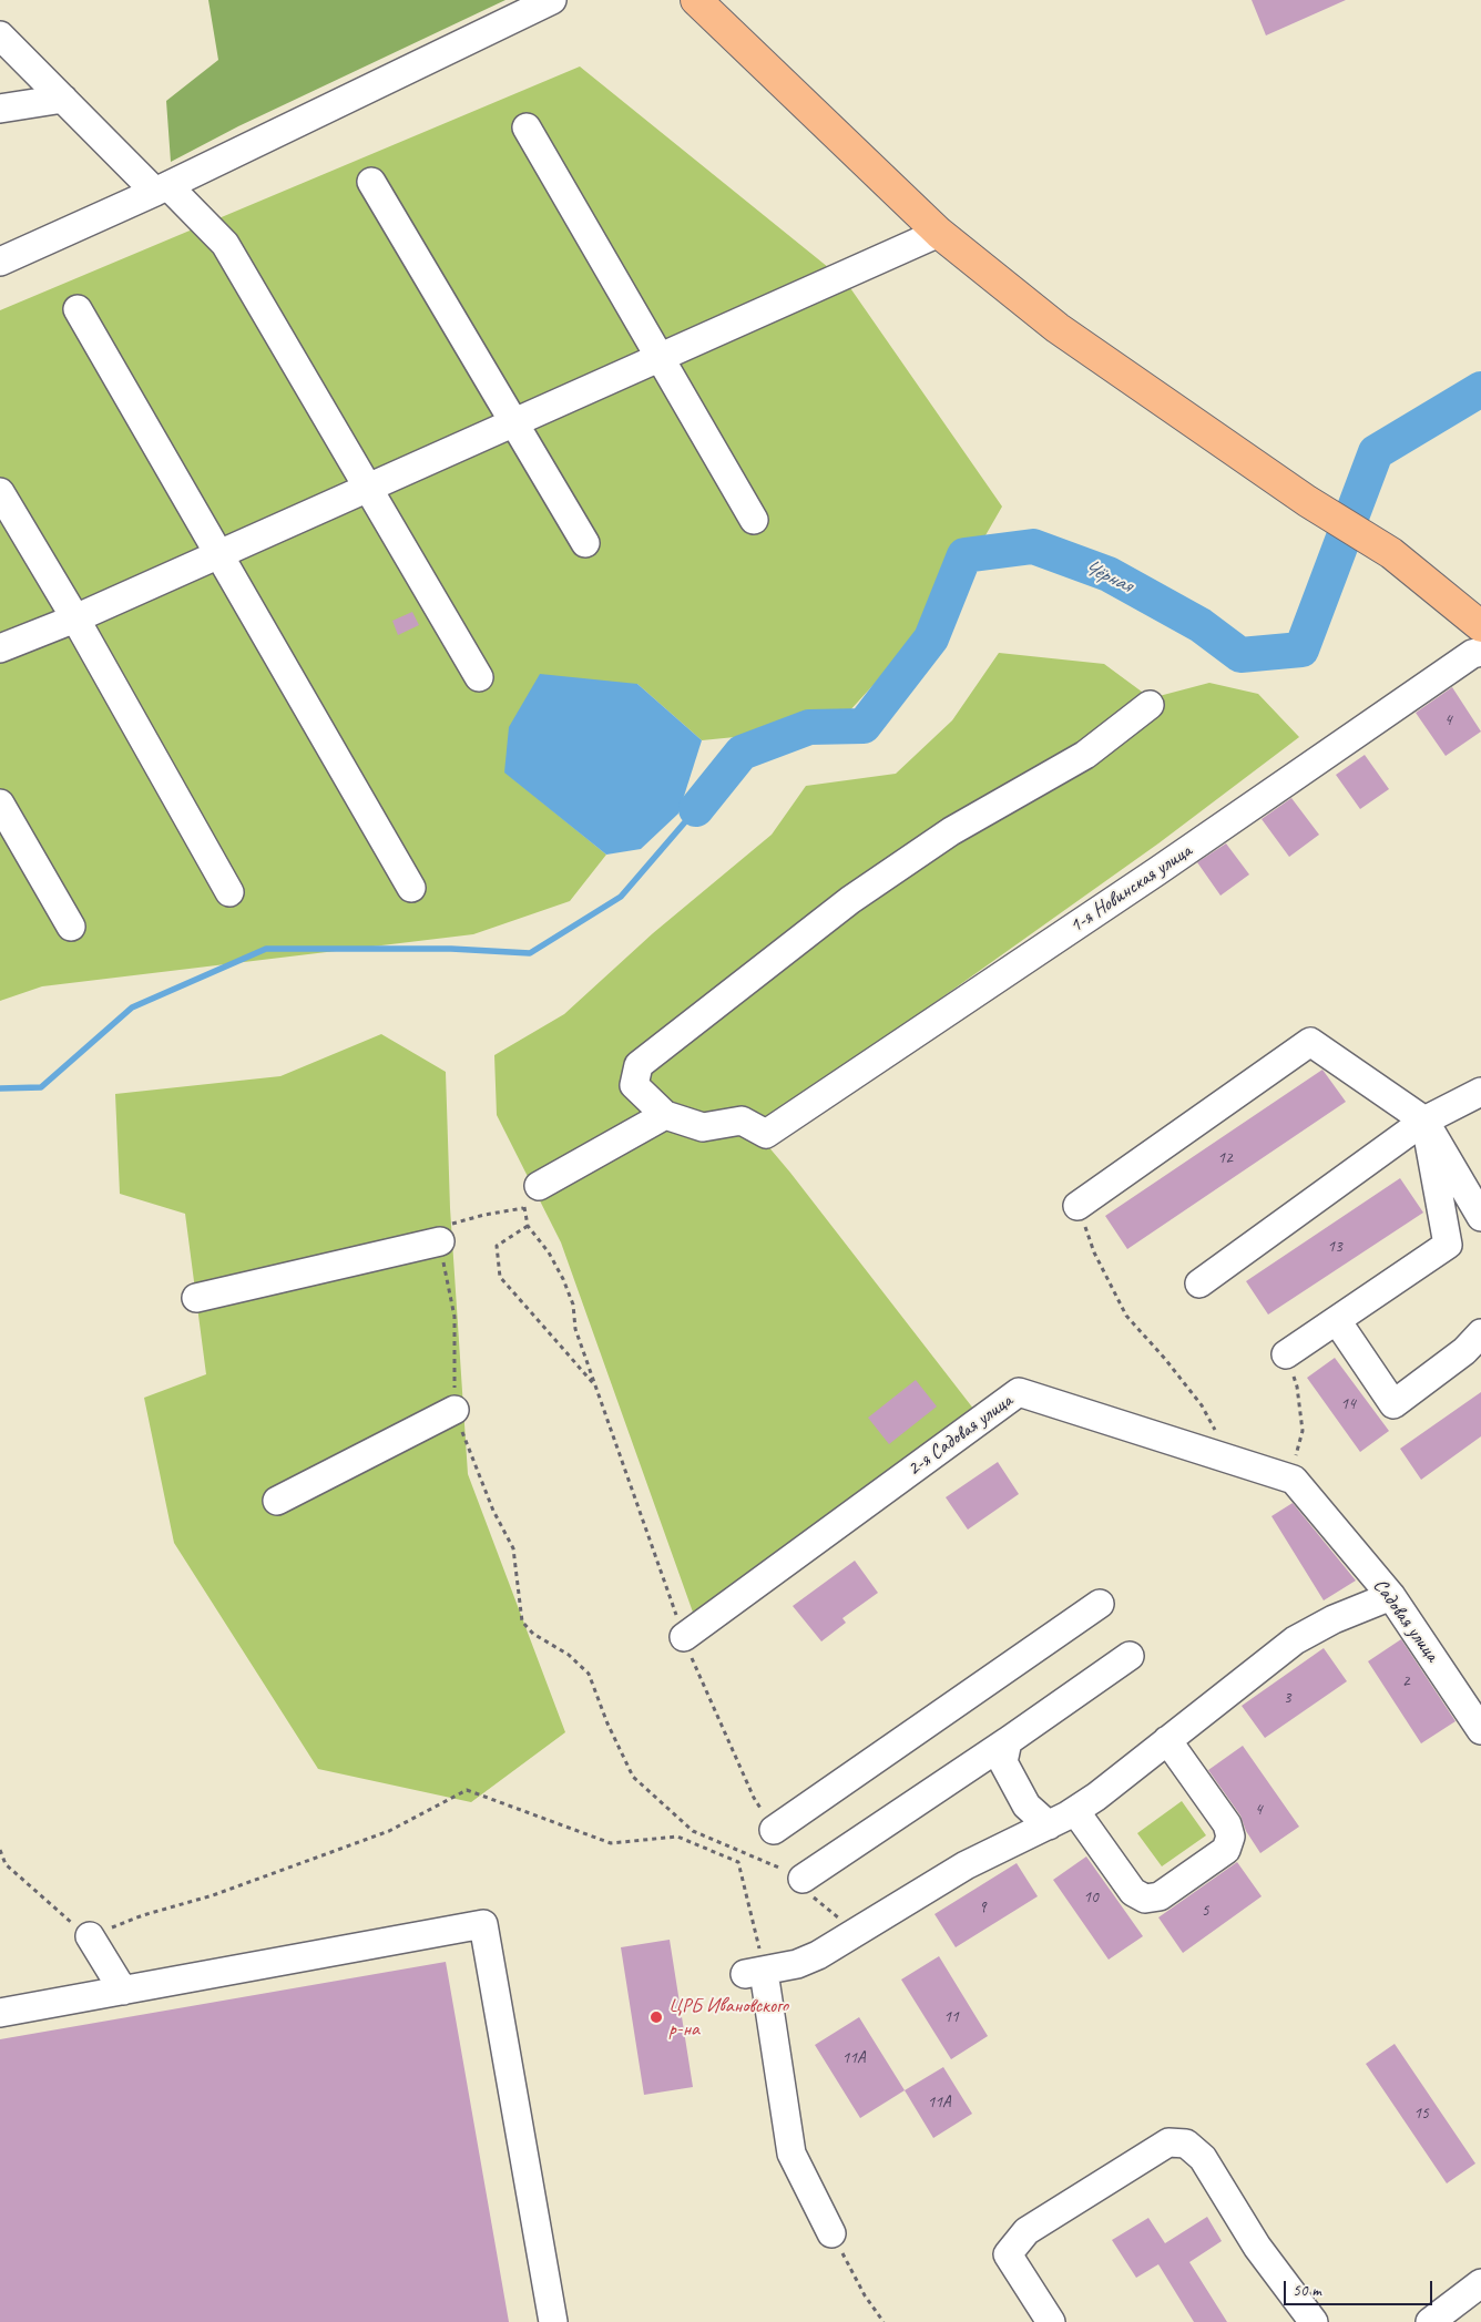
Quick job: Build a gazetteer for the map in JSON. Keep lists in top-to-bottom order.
{
  "streets": {
    "street": ["1-я Новинская улица", "2-я Садовая улица", "Садовая улица"]
  },
  "crossings": [
    ["2-я Садовая улица", "Садовая улица"]
  ],
  "water": ["Чёрная"],
  "places": ["ЦРБ Ивановского р-на"],
  "house_numbers": [
    "4",
    "12",
    "13",
    "14",
    "2",
    "3",
    "4",
    "10",
    "9",
    "5",
    "11",
    "11А",
    "11А",
    "15"
  ],
  "scale_bar": "50 m"
}
